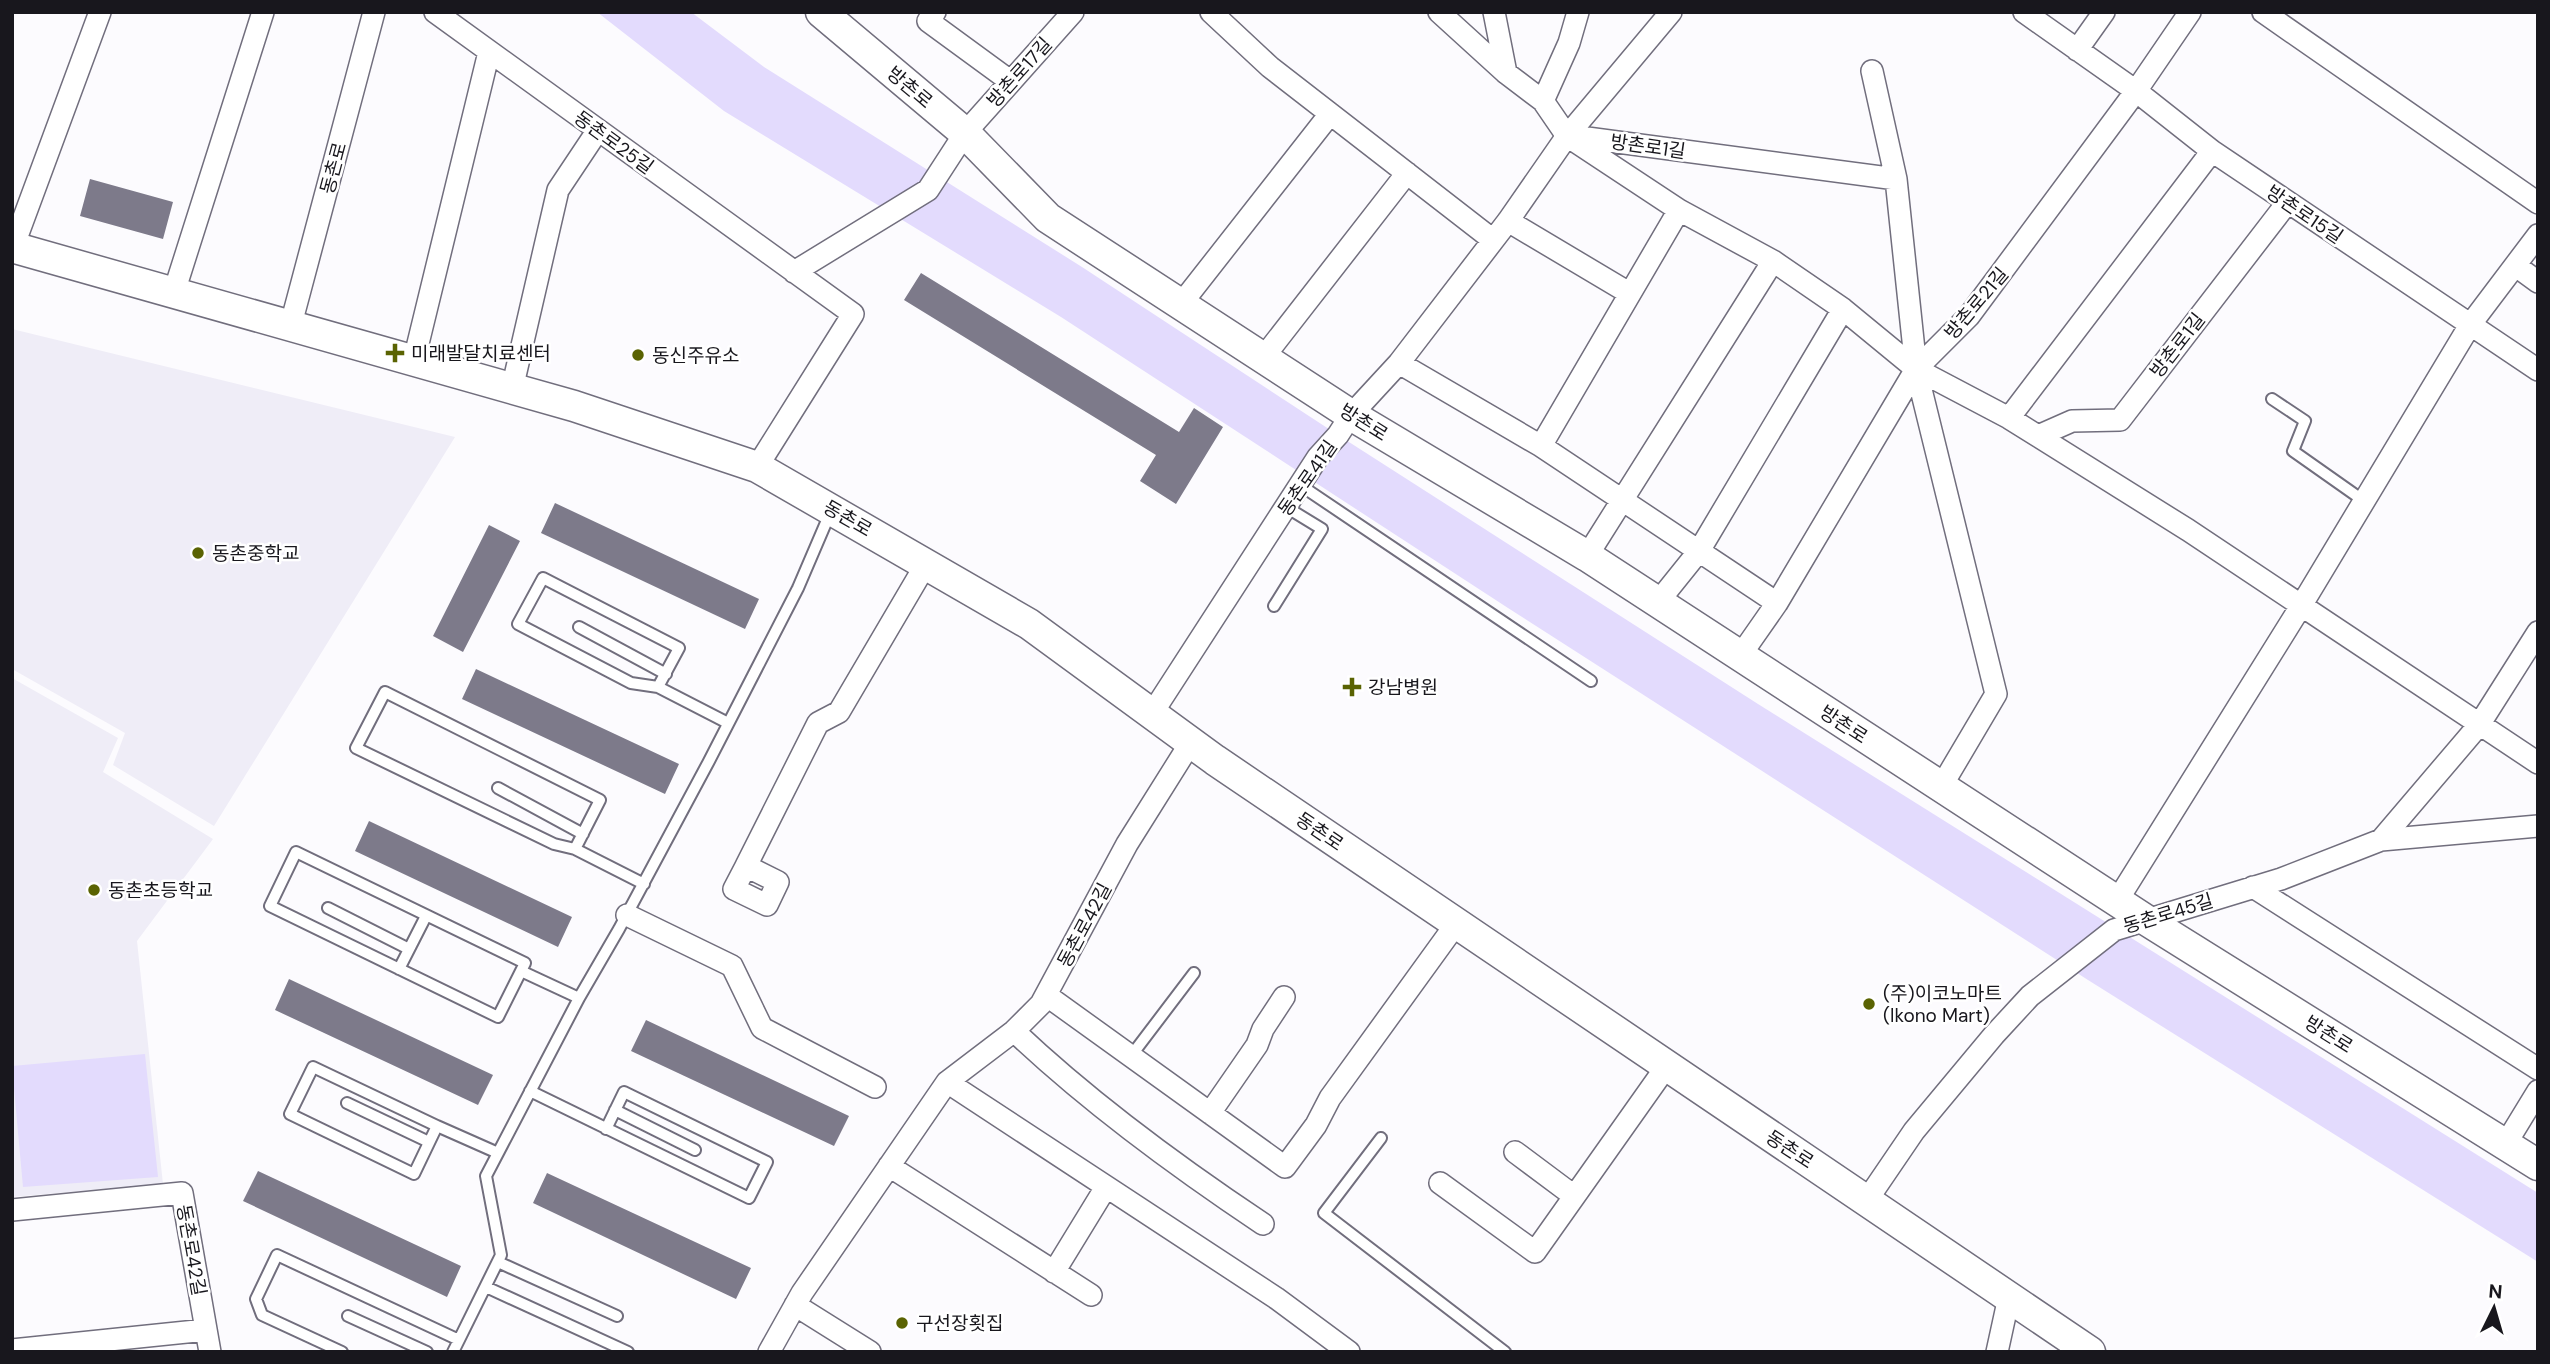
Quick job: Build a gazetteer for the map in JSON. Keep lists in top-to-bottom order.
{
  "streets": {
    "main road": ["방촌로", "동촌로"],
    "street": [
      "방촌로17길",
      "동촌로25길",
      "방촌로1길",
      "방촌로15길",
      "방촌로21길",
      "동촌로41길",
      "동촌로45길",
      "동촌로42길"
    ]
  },
  "crossings": [
    ["방촌로17길", "방촌로"],
    ["방촌로", "방촌로21길"],
    ["방촌로", "동촌로41길"],
    ["방촌로", "동촌로45길"],
    ["동촌로25길", "동촌로"],
    ["방촌로1길", "방촌로15길"],
    ["방촌로1길", "방촌로21길"],
    ["방촌로1길", "동촌로41길"],
    ["동촌로", "동촌로41길"],
    ["동촌로", "동촌로45길"],
    ["동촌로", "동촌로42길"],
    ["방촌로15길", "방촌로21길"]
  ],
  "places": {
    "health": ["미래발달치료센터", "강남병원"],
    "other": [
      "동신주유소",
      "동촌중학교",
      "동촌초등학교",
      "(주)이코노마트 (Ikono Mart)",
      "구선장횟집"
    ]
  },
  "north": "top"
}
